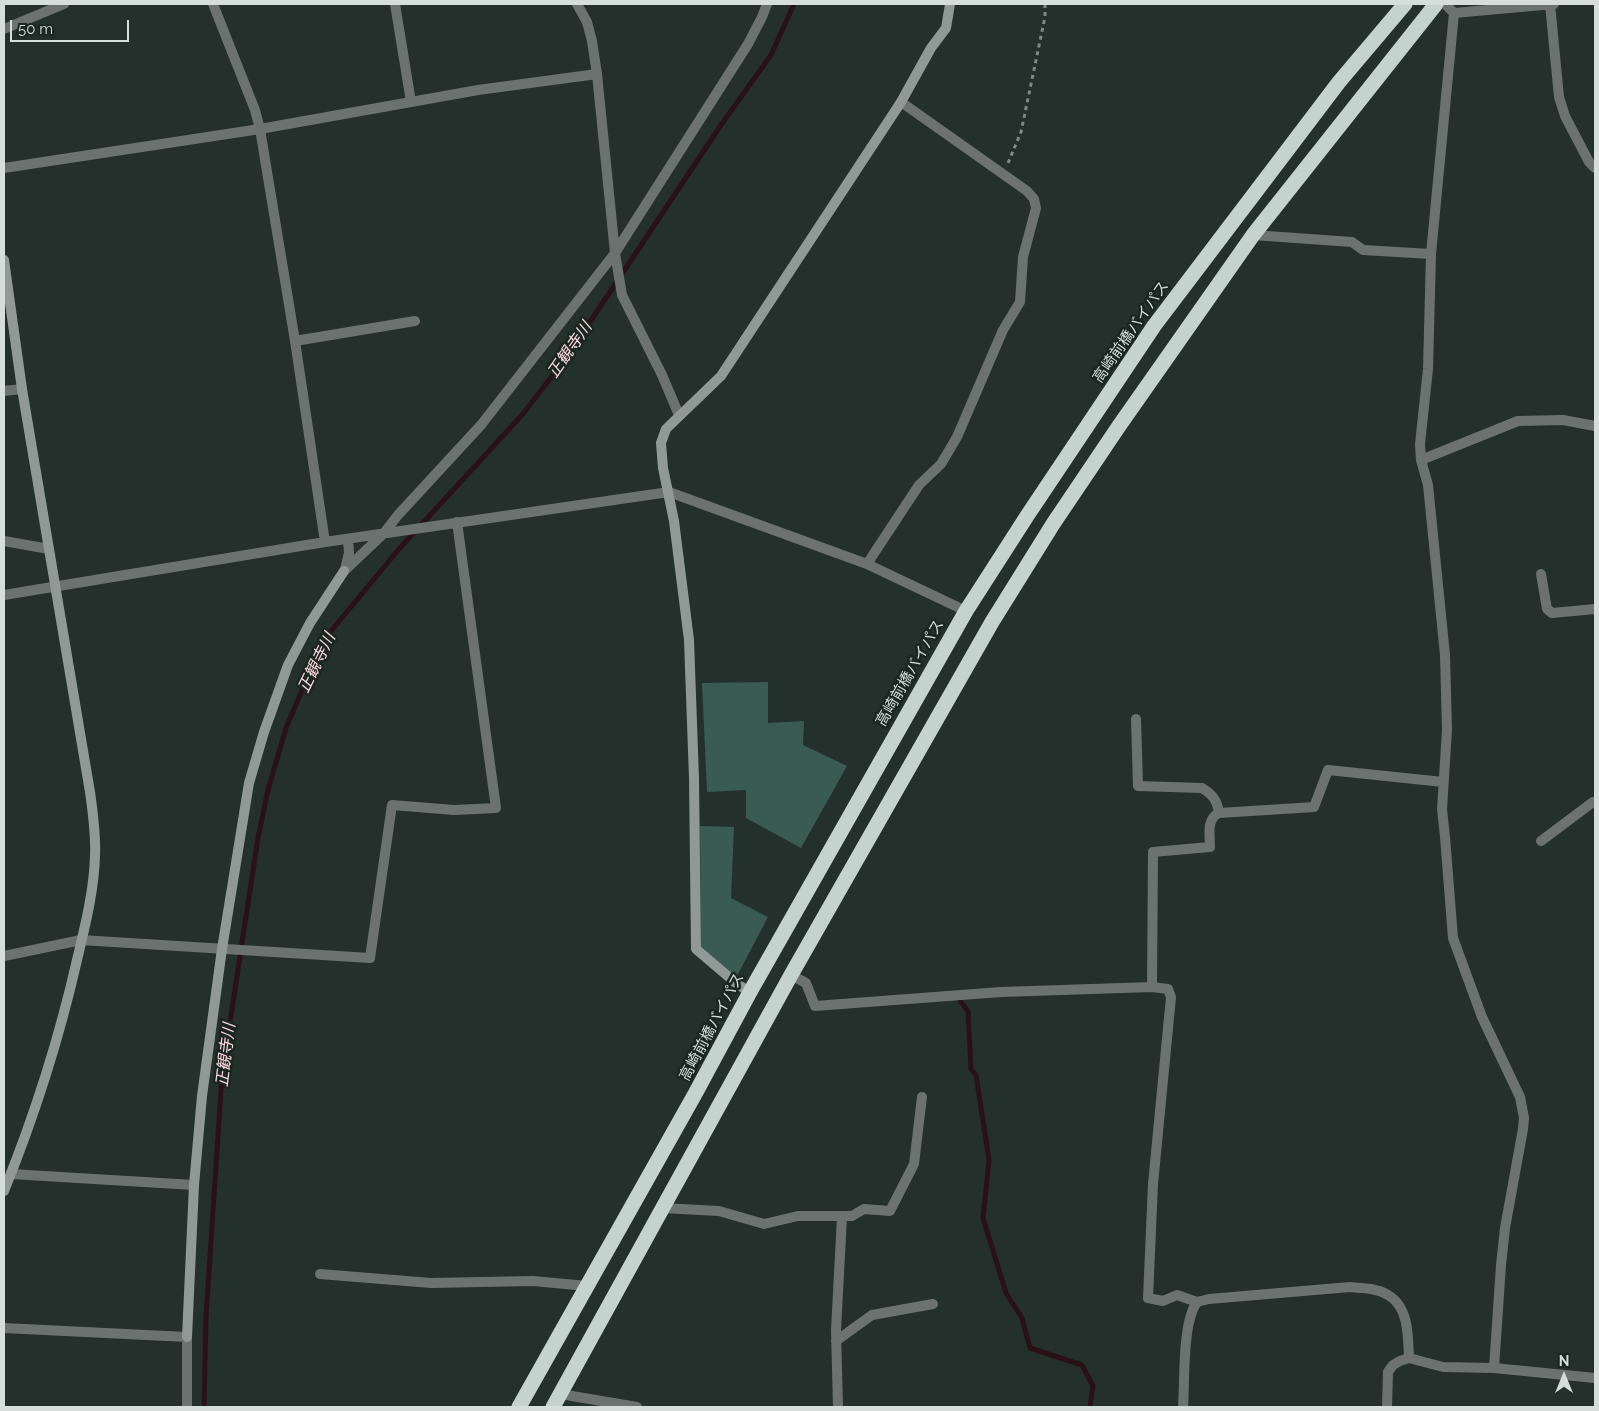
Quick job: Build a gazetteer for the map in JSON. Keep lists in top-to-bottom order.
{
  "streets": {
    "highway": ["高崎前橋バイパス"]
  },
  "water": ["正観寺川"],
  "scale_bar": "50 m",
  "north": "top"
}
